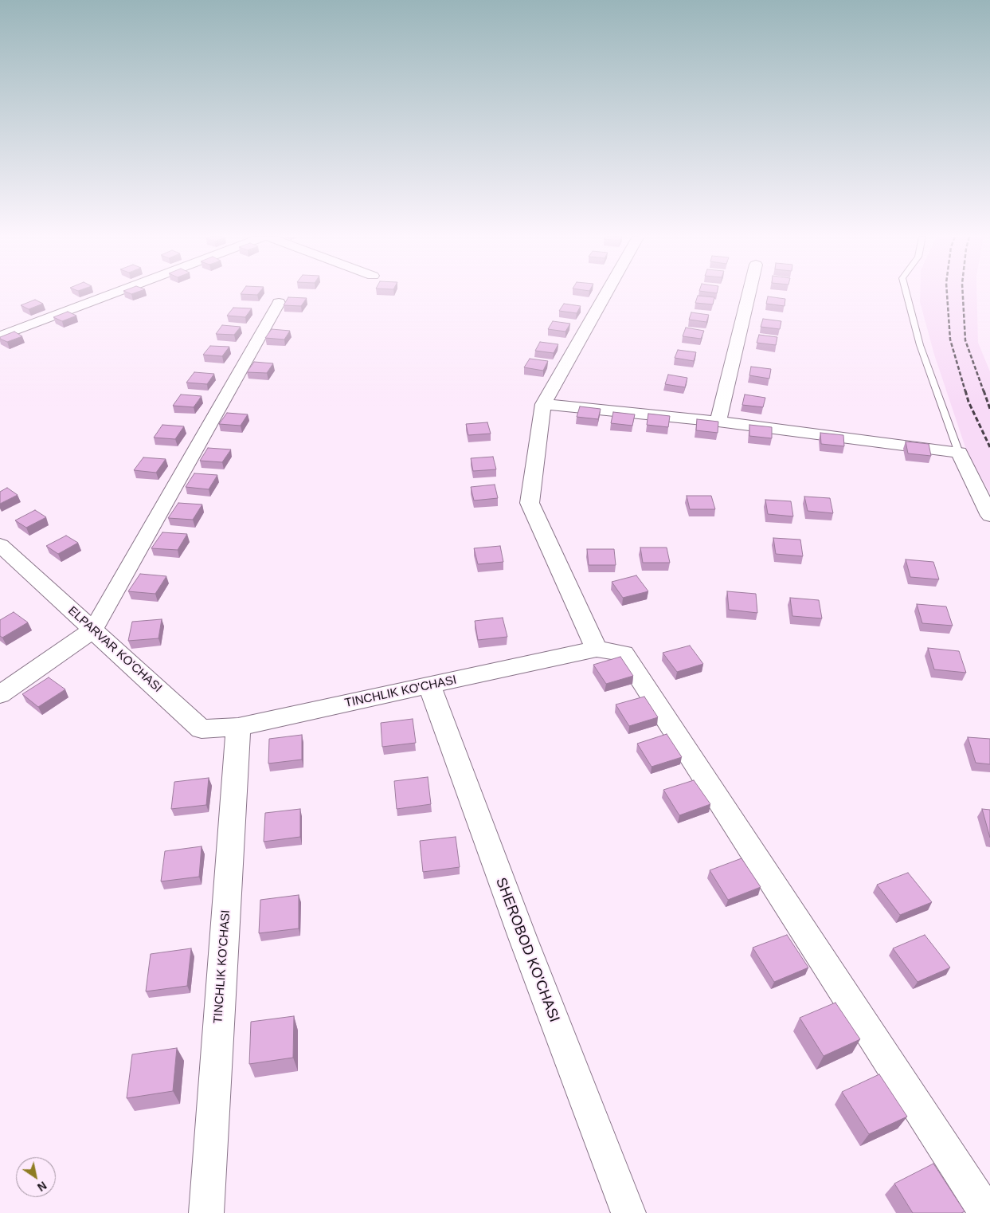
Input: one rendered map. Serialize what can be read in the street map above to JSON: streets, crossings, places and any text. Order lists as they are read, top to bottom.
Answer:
{
  "streets": {
    "street": ["ELPARVAR KO'CHASI", "TINCHLIK KO'CHASI", "SHEROBOD KO'CHASI"]
  },
  "crossings": [
    ["ELPARVAR KO'CHASI", "TINCHLIK KO'CHASI"],
    ["TINCHLIK KO'CHASI", "SHEROBOD KO'CHASI"]
  ],
  "north": "bottom right"
}
